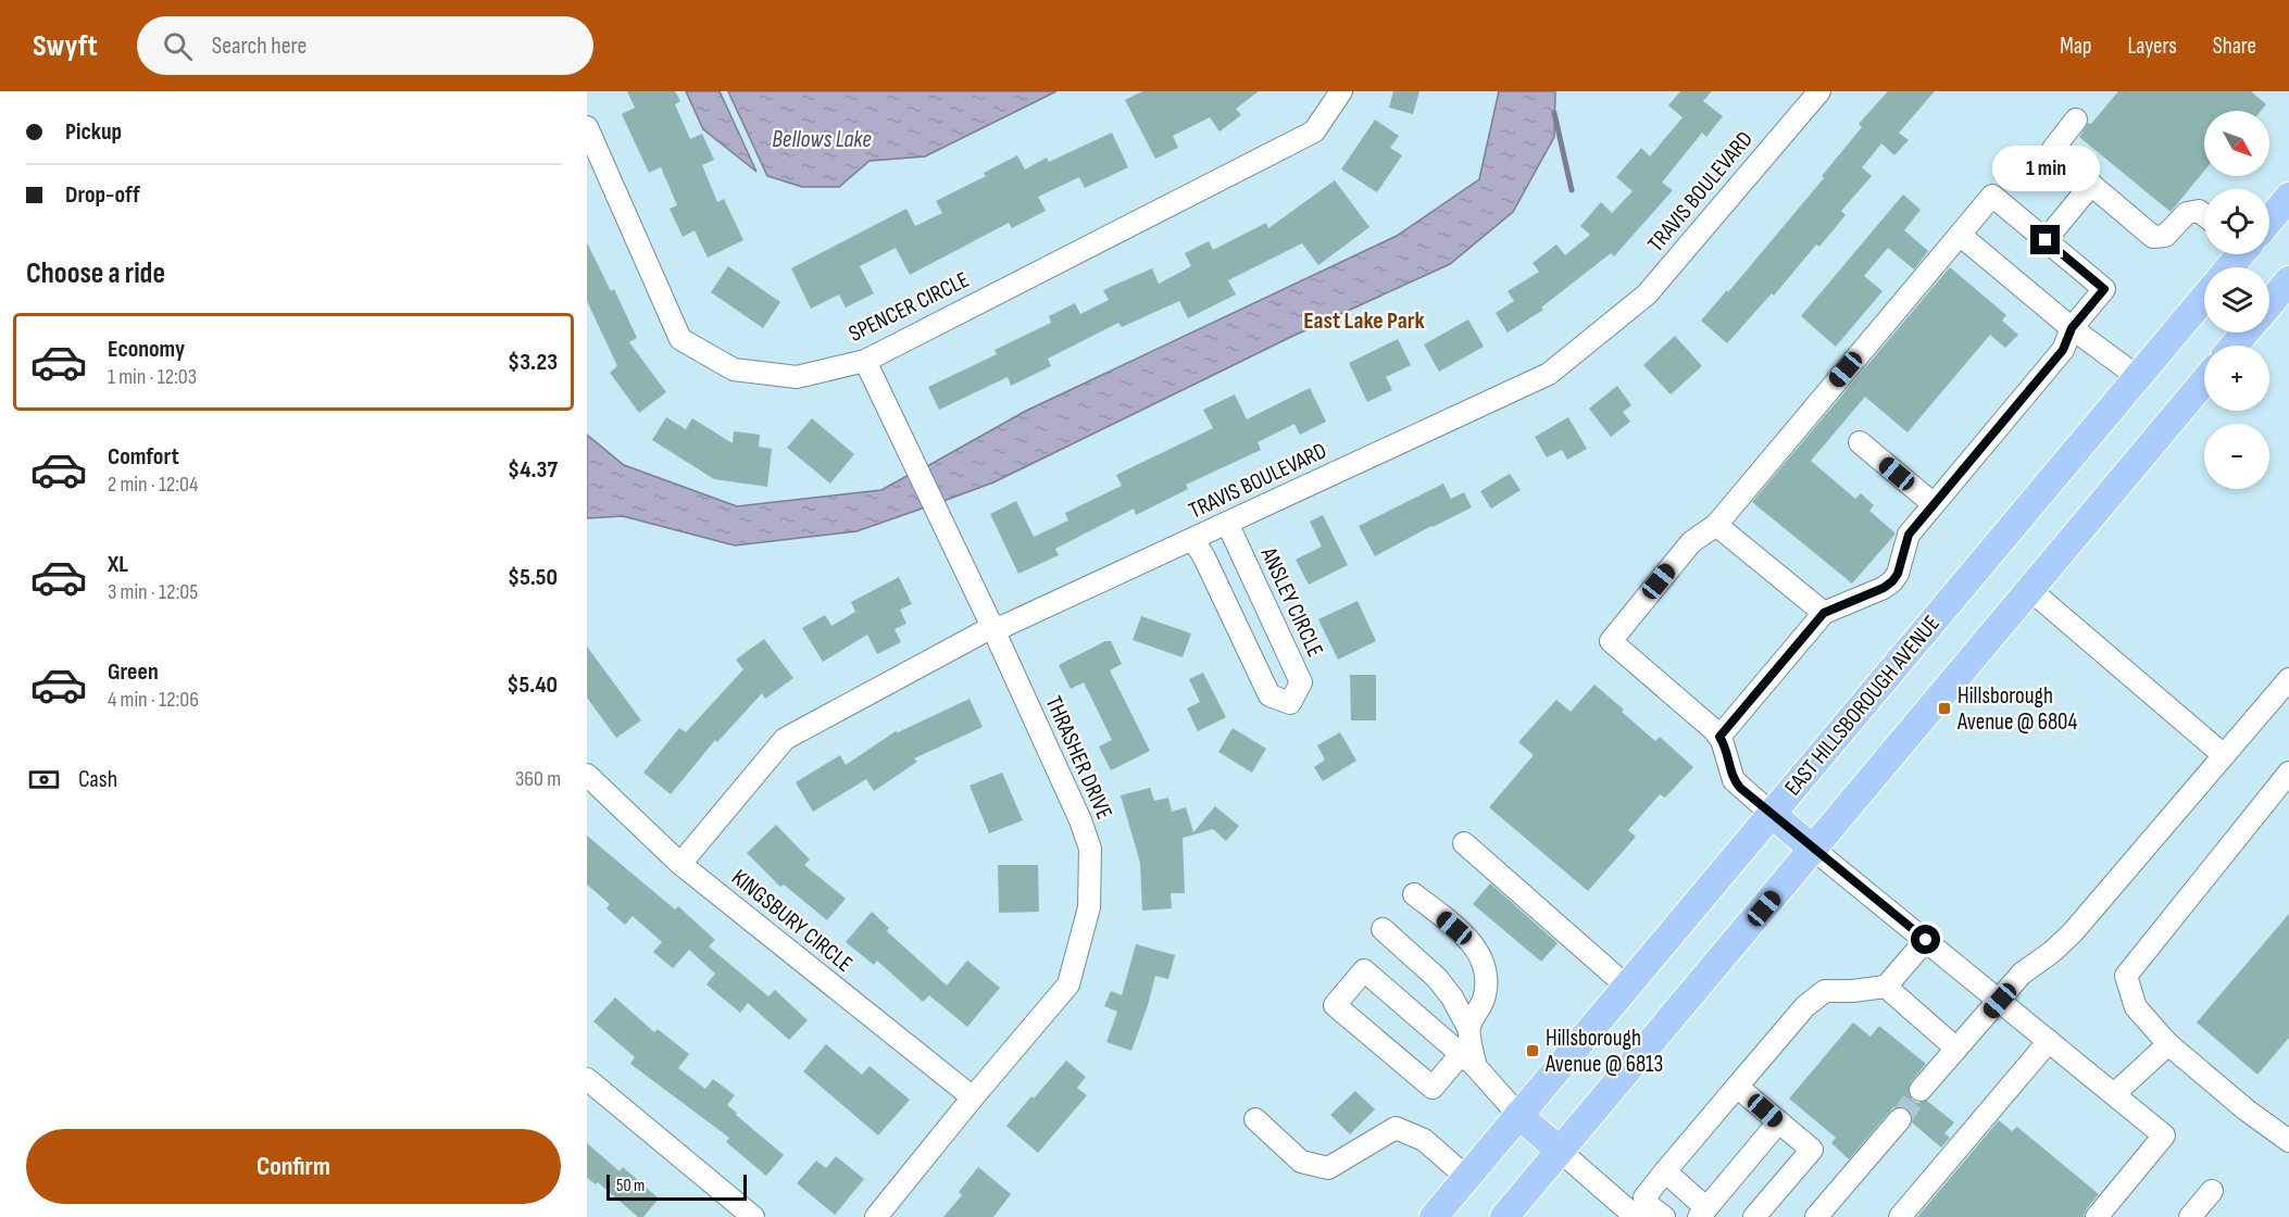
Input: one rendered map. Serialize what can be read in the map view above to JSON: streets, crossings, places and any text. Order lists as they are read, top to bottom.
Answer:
{
  "streets": {
    "main road": ["EAST HILLSBOROUGH AVENUE"],
    "street": [
      "TRAVIS BOULEVARD",
      "SPENCER CIRCLE",
      "ANSLEY CIRCLE",
      "THRASHER DRIVE",
      "KINGSBURY CIRCLE"
    ]
  },
  "crossings": [
    ["TRAVIS BOULEVARD", "ANSLEY CIRCLE"],
    ["TRAVIS BOULEVARD", "THRASHER DRIVE"],
    ["TRAVIS BOULEVARD", "KINGSBURY CIRCLE"],
    ["SPENCER CIRCLE", "THRASHER DRIVE"],
    ["THRASHER DRIVE", "KINGSBURY CIRCLE"]
  ],
  "districts": ["East Lake Park"],
  "water": ["Bellows Lake"],
  "places": {
    "transit": ["Hillsborough Avenue @ 6804", "Hillsborough Avenue @ 6813"]
  },
  "scale_bar": "50 m",
  "north": "bottom right",
  "page": {
    "header": "Swyft",
    "search": "Search here",
    "nav": ["Map", "Layers", "Share"],
    "banner": ["Pickup", "Drop-off"],
    "map_buttons": ["+", "−"],
    "bubble": "1 min",
    "heading": "Choose a ride",
    "list": [
      {
        "name": "Economy",
        "note": "1 min · 12:03",
        "value": "$3.23"
      },
      {
        "name": "Comfort",
        "note": "2 min · 12:04",
        "value": "$4.37"
      },
      {
        "name": "XL",
        "note": "3 min · 12:05",
        "value": "$5.50"
      },
      {
        "name": "Green",
        "note": "4 min · 12:06",
        "value": "$5.40"
      }
    ],
    "pay": ["Cash", "360 m"],
    "buttons": "Confirm",
    "scale": "50 m"
  }
}
